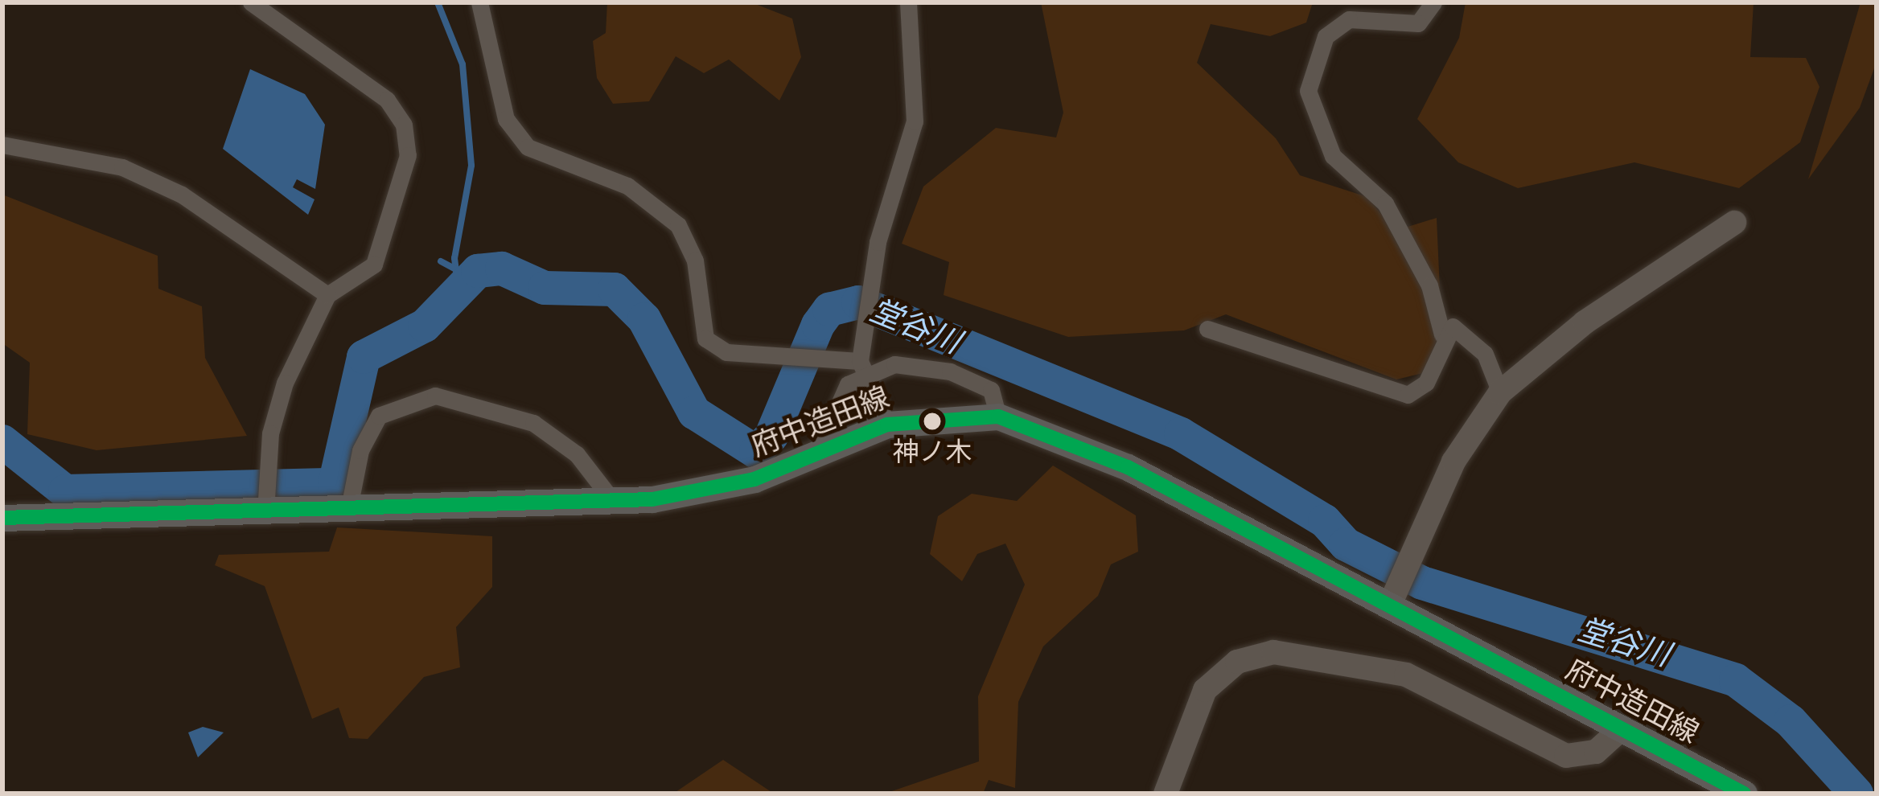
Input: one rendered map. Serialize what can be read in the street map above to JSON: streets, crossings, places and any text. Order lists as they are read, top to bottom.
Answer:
{
  "streets": {
    "main road": ["府中造田線"]
  },
  "water": ["堂谷川"],
  "places": ["神ノ木"]
}
